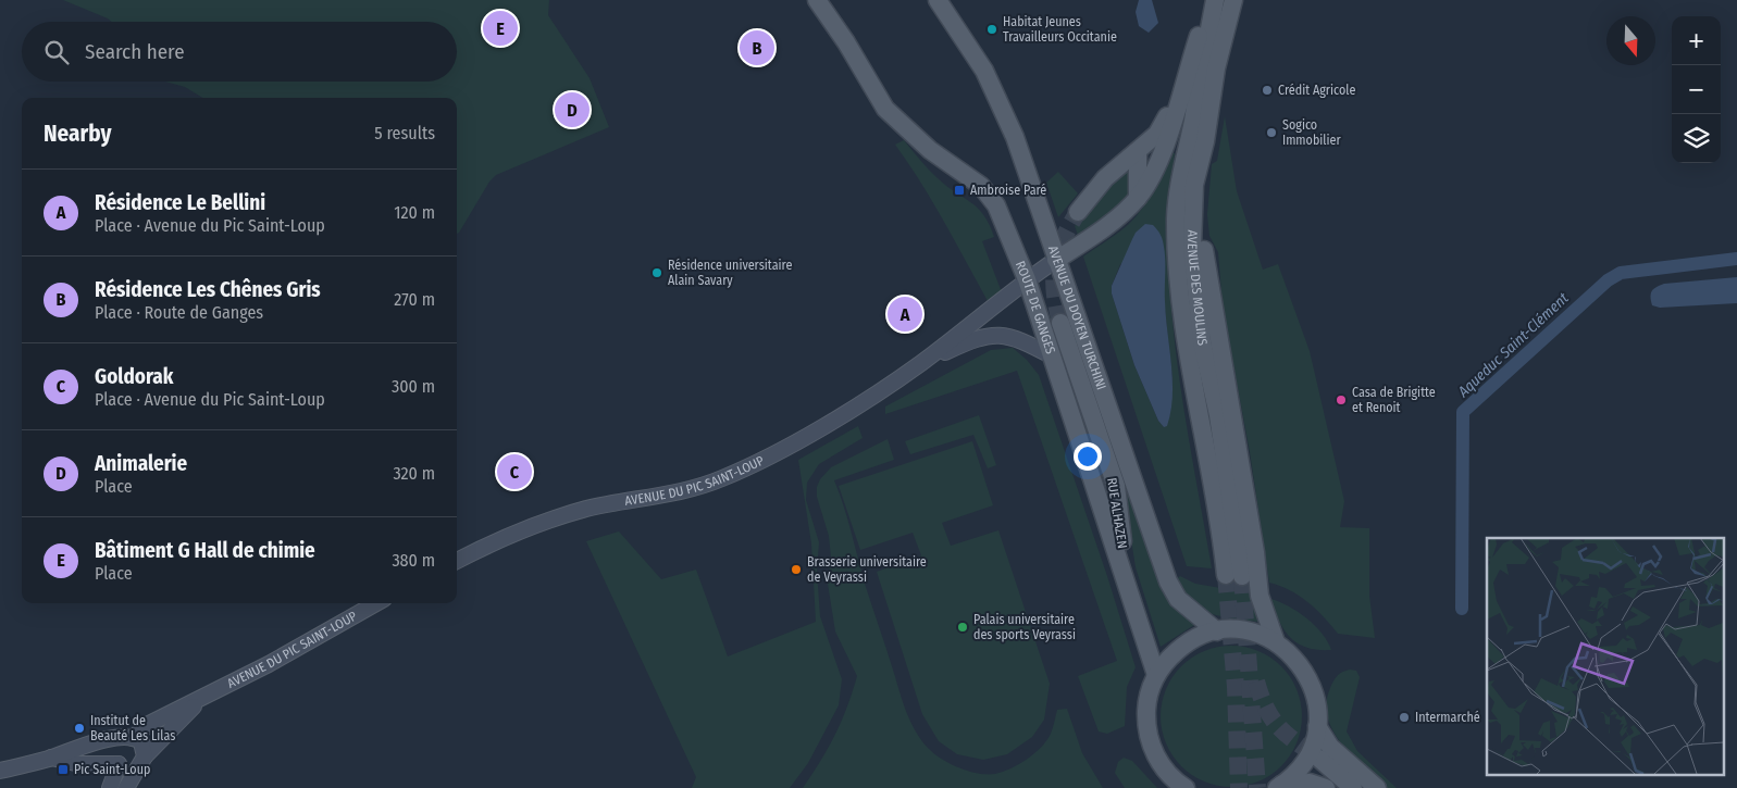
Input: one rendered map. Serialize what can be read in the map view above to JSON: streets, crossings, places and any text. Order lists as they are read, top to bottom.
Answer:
{
  "streets": {
    "main road": [
      "AVENUE DES MOULINS",
      "ROUTE DE GANGES",
      "AVENUE DU DOYEN TURCHINI",
      "AVENUE DU PIC SAINT-LOUP",
      "RUE ALHAZEN"
    ]
  },
  "crossings": [
    ["AVENUE DES MOULINS", "AVENUE DU DOYEN TURCHINI"],
    ["AVENUE DES MOULINS", "AVENUE DU PIC SAINT-LOUP"],
    ["ROUTE DE GANGES", "AVENUE DU PIC SAINT-LOUP"],
    ["ROUTE DE GANGES", "RUE ALHAZEN"],
    ["AVENUE DU DOYEN TURCHINI", "AVENUE DU PIC SAINT-LOUP"]
  ],
  "water": ["Aqueduc Saint-Clément"],
  "places": {
    "other": [
      "Habitat Jeunes Travailleurs Occitanie",
      "Crédit Agricole",
      "Sogico Immobilier",
      "Résidence universitaire Alain Savary",
      "Casa de Brigitte et Renoit",
      "Brasserie universitaire de Veyrassi",
      "Palais universitaire des sports Veyrassi",
      "Intermarché",
      "Institut de Beauté Les Lilas"
    ],
    "transit": ["Ambroise Paré", "Pic Saint-Loup"]
  },
  "north": "bottom",
  "page": {
    "pins": [
      "E",
      "B",
      "D",
      "A",
      "C"
    ],
    "map_buttons": ["+", "−"],
    "search": "Search here",
    "heading": ["Nearby", "5 results"],
    "list": [
      {
        "mark": "A",
        "name": "Résidence Le Bellini",
        "note": "Place · Avenue du Pic Saint-Loup",
        "value": "120 m"
      },
      {
        "mark": "B",
        "name": "Résidence Les Chênes Gris",
        "note": "Place · Route de Ganges",
        "value": "270 m"
      },
      {
        "mark": "C",
        "name": "Goldorak",
        "note": "Place · Avenue du Pic Saint-Loup",
        "value": "300 m"
      },
      {
        "mark": "D",
        "name": "Animalerie",
        "note": "Place",
        "value": "320 m"
      },
      {
        "mark": "E",
        "name": "Bâtiment G Hall de chimie",
        "note": "Place",
        "value": "380 m"
      }
    ]
  }
}
